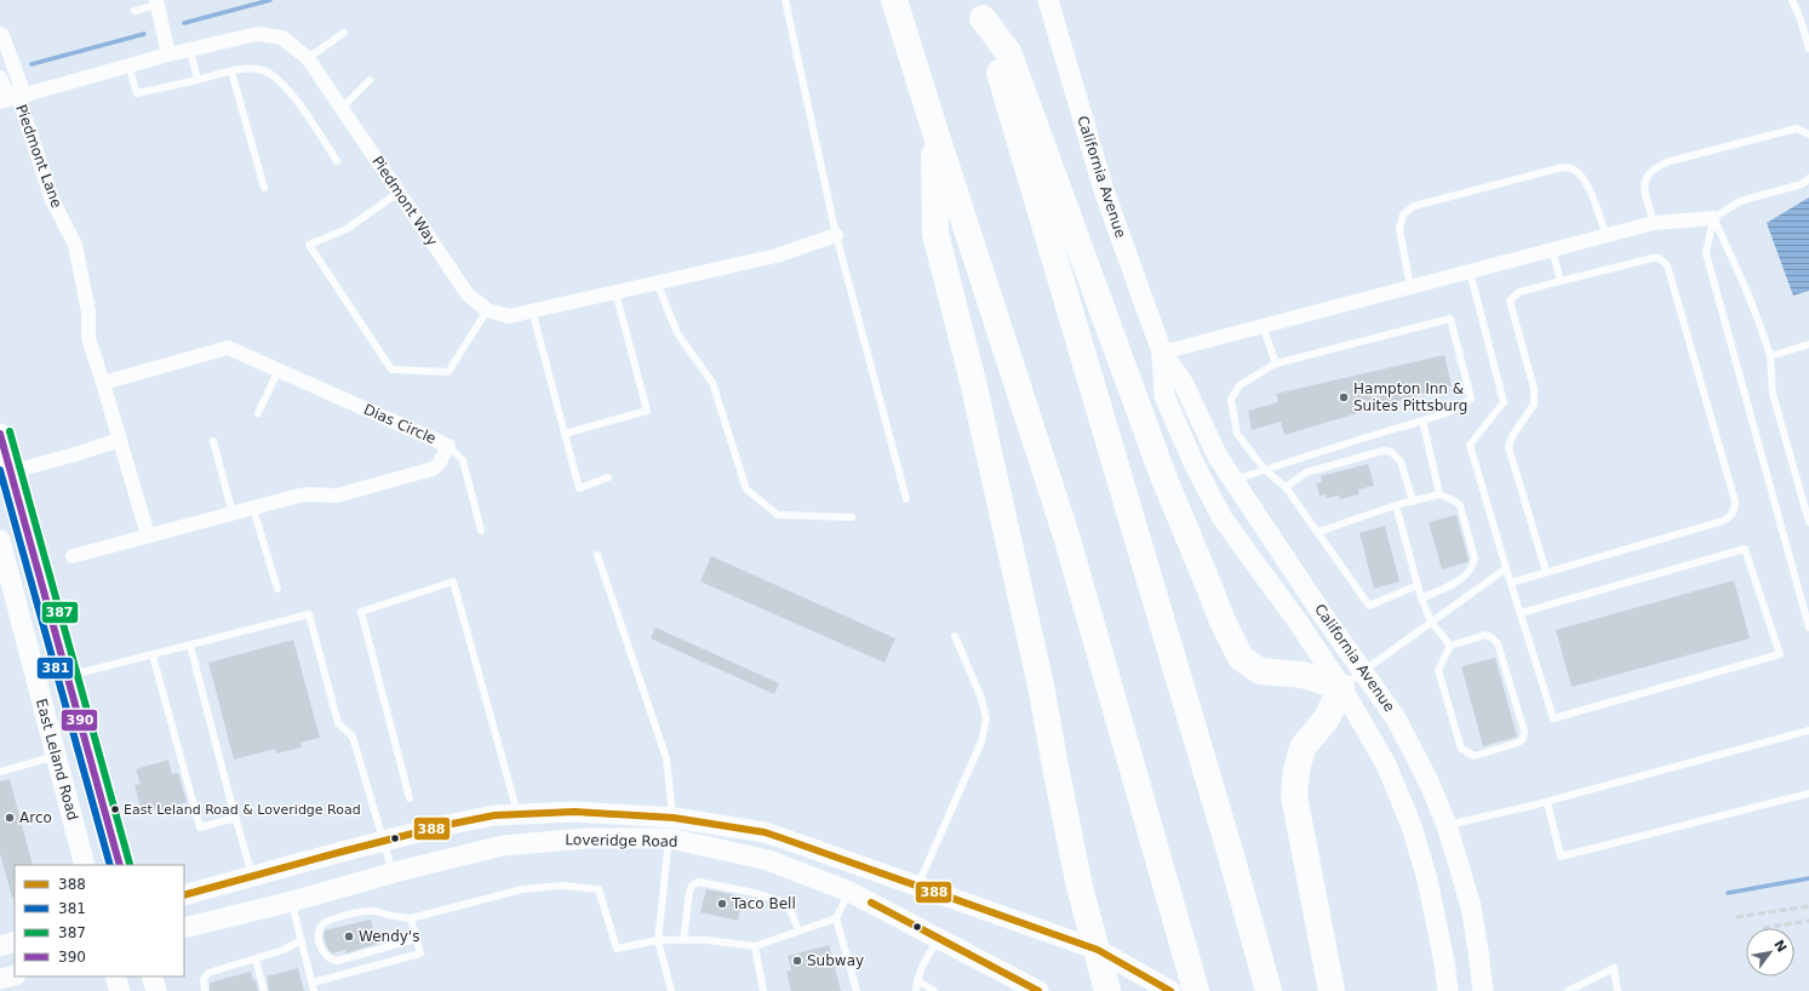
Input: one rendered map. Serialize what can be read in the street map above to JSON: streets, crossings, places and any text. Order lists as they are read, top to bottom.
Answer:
{
  "streets": {
    "main road": ["California Avenue", "East Leland Road", "Loveridge Road"],
    "street": ["Piedmont Lane", "Piedmont Way", "Dias Circle"]
  },
  "crossings": [
    ["Piedmont Lane", "Piedmont Way"],
    ["Piedmont Lane", "Dias Circle"]
  ],
  "places": [
    "Hampton Inn & Suites Pittsburg",
    "East Leland Road & Loveridge Road",
    "Arco",
    "Taco Bell",
    "Wendy's",
    "Subway"
  ],
  "lines": [
    "transit line 387",
    "transit line 390",
    "transit line 381",
    "transit line 388"
  ],
  "legend": [
    "388",
    "381",
    "387",
    "390"
  ],
  "north": "top right"
}
